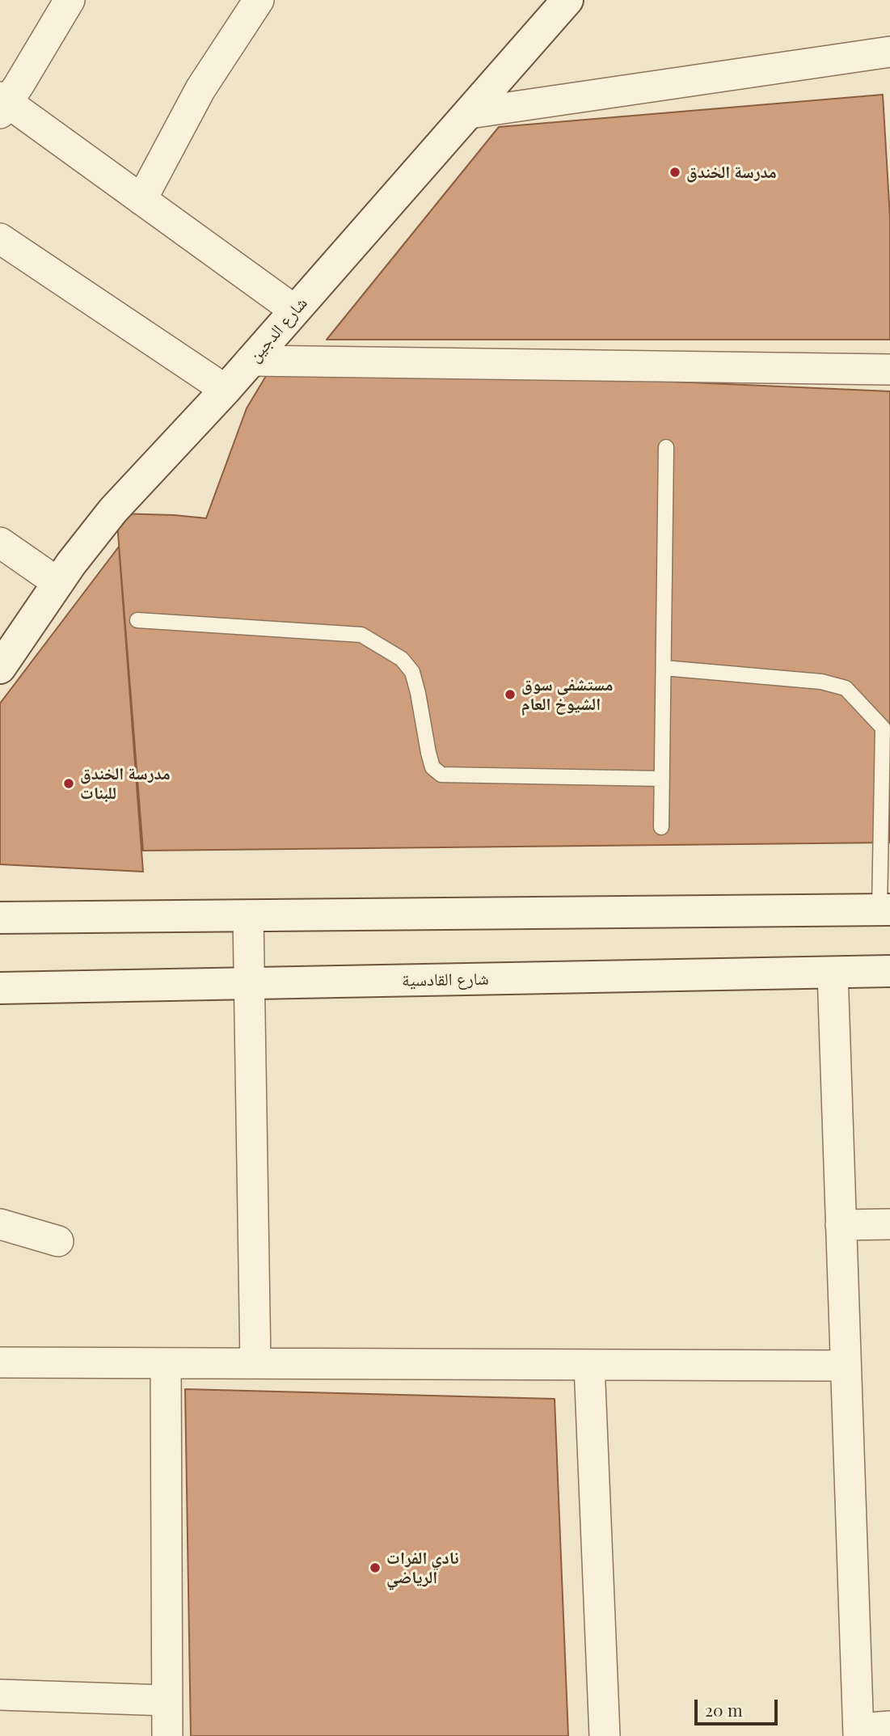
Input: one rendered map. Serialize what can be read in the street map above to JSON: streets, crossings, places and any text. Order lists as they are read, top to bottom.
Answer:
{
  "streets": {
    "main road": ["شارع الدجين", "شارع القادسية"]
  },
  "places": [
    "مدرسة الخندق",
    "مستشفى سوق الشيوخ العام",
    "مدرسة الخندق للبنات",
    "نادي الفرات الرياضي"
  ],
  "scale_bar": "20 m"
}
